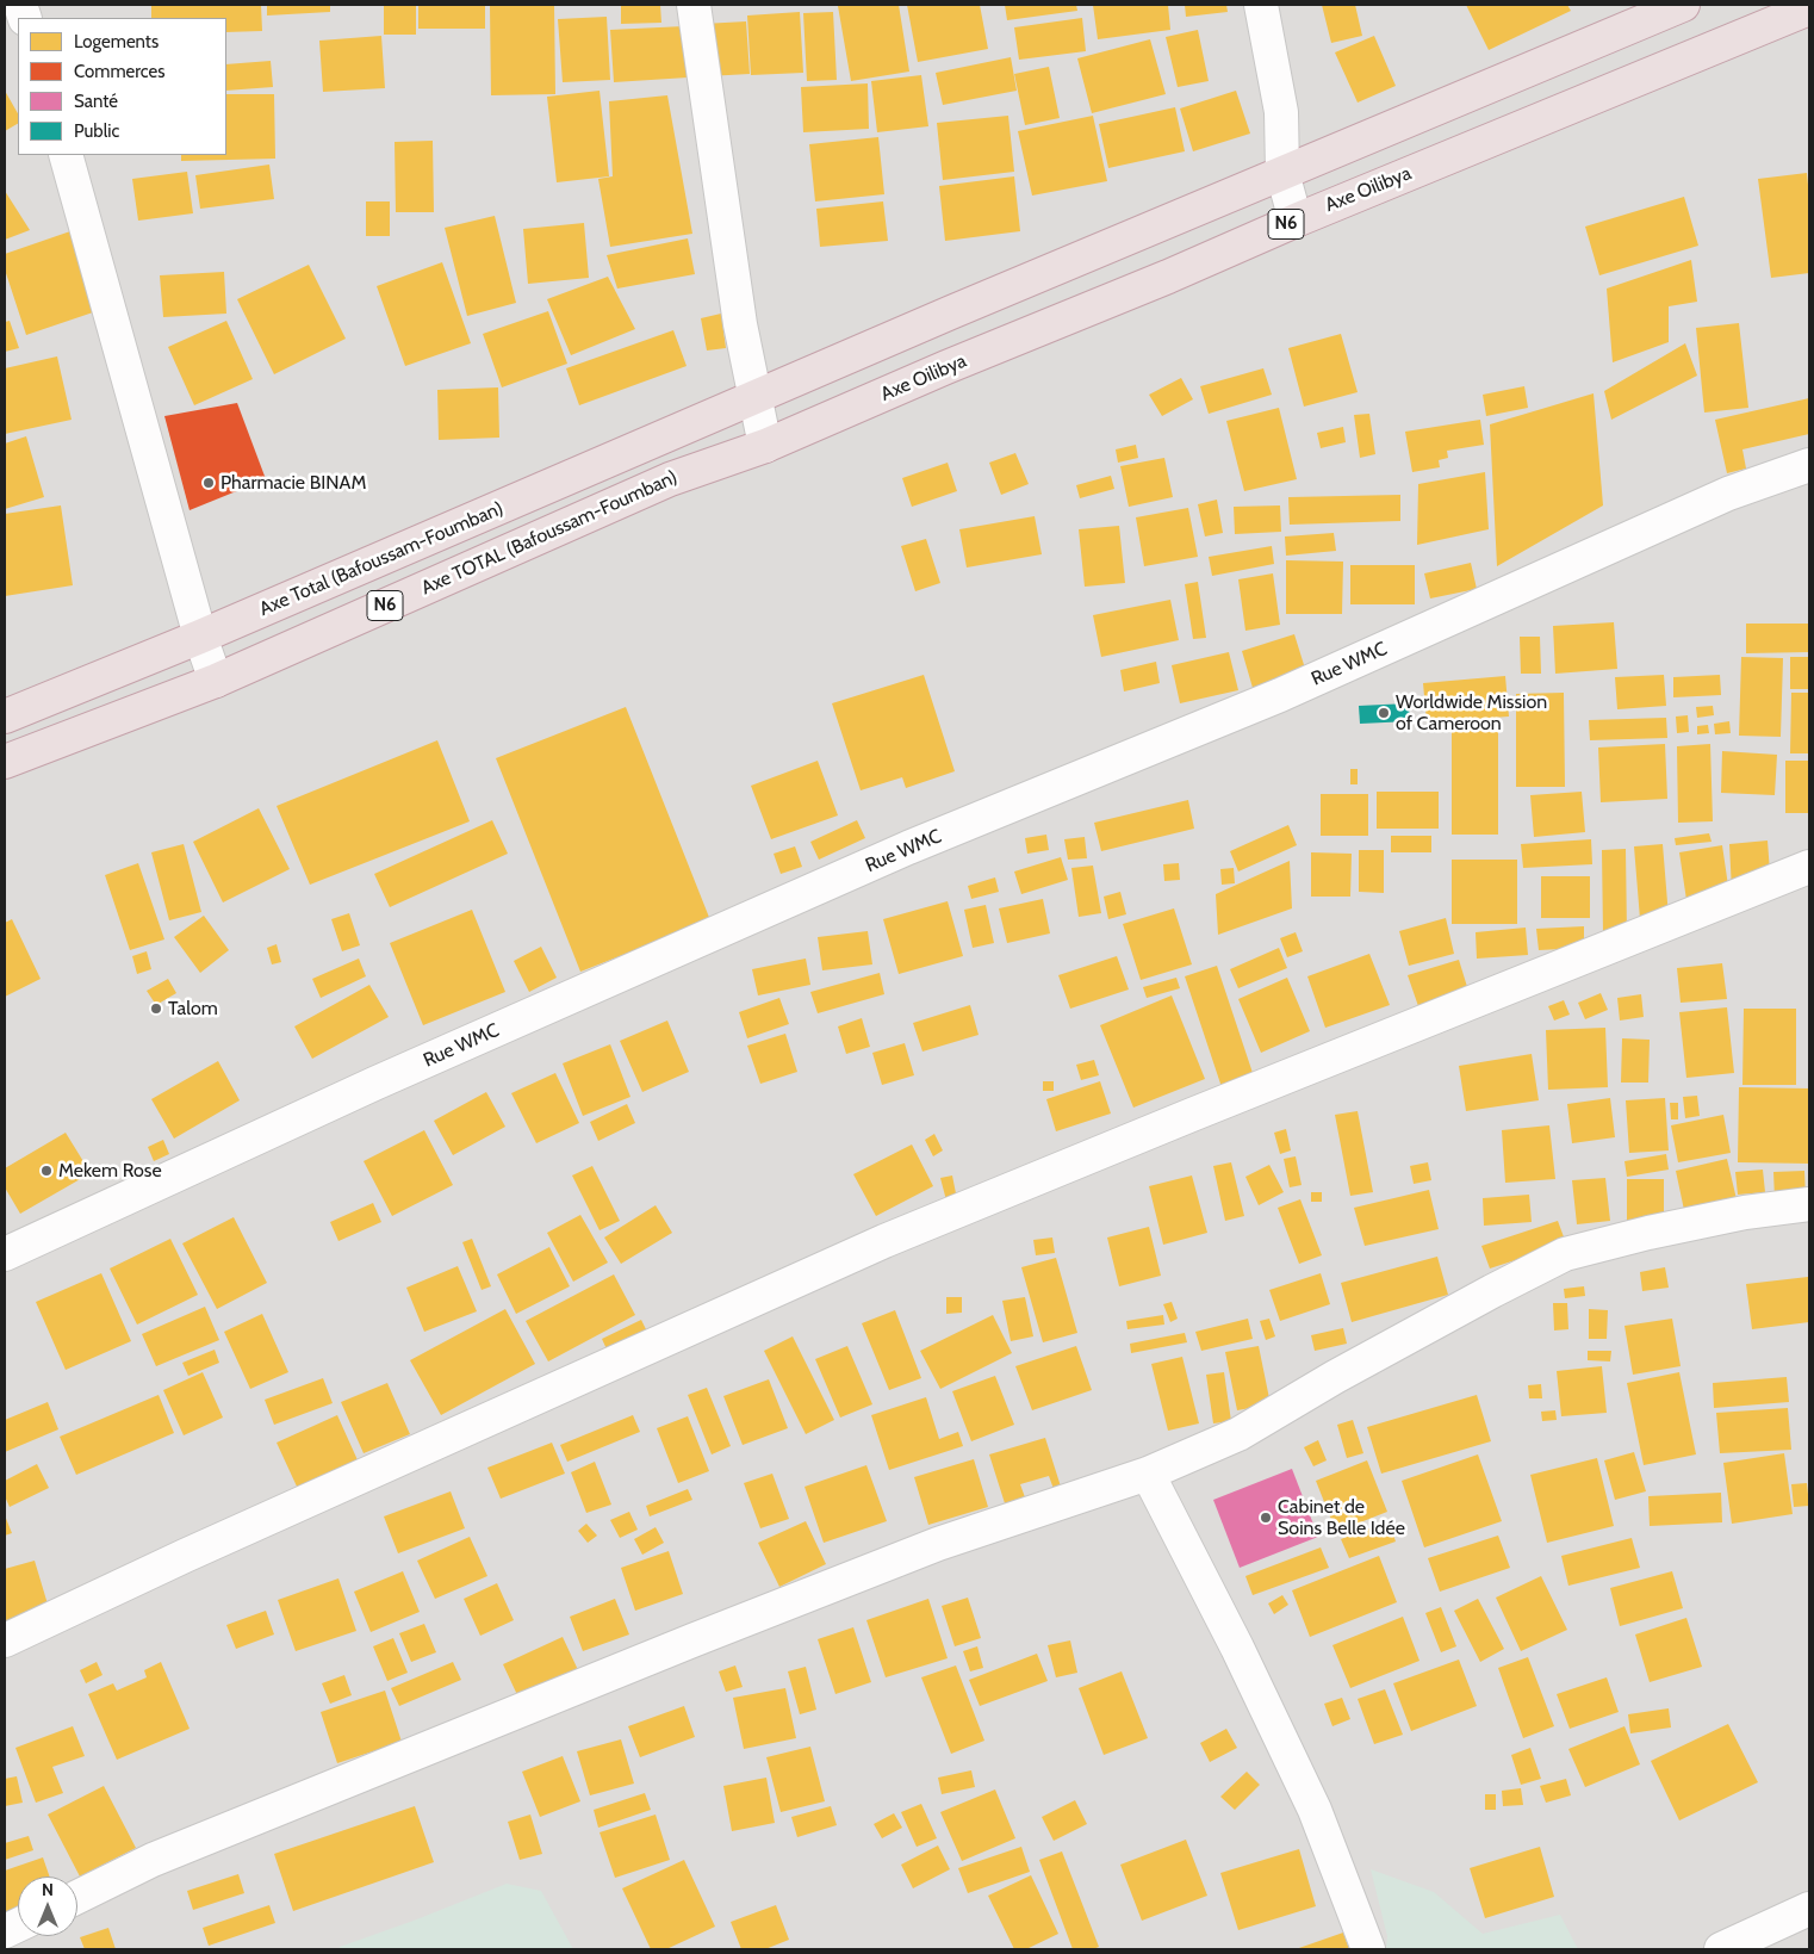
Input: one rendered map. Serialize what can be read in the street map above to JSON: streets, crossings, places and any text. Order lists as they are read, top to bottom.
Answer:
{
  "streets": {
    "highway": [
      "Axe Oilibya",
      "N6",
      "Axe TOTAL (Bafoussam-Foumban)",
      "Axe Total (Bafoussam-Foumban)"
    ],
    "street": ["Rue WMC"]
  },
  "crossings": [
    ["Axe Oilibya", "Axe TOTAL (Bafoussam-Foumban)"],
    ["N6", "Axe Total (Bafoussam-Foumban)"]
  ],
  "places": [
    "Pharmacie BINAM",
    "Worldwide Mission of Cameroon",
    "Talom",
    "Mekem Rose",
    "Cabinet de Soins Belle Idée"
  ],
  "legend": [
    "Logements",
    "Commerces",
    "Santé",
    "Public"
  ],
  "north": "top"
}
